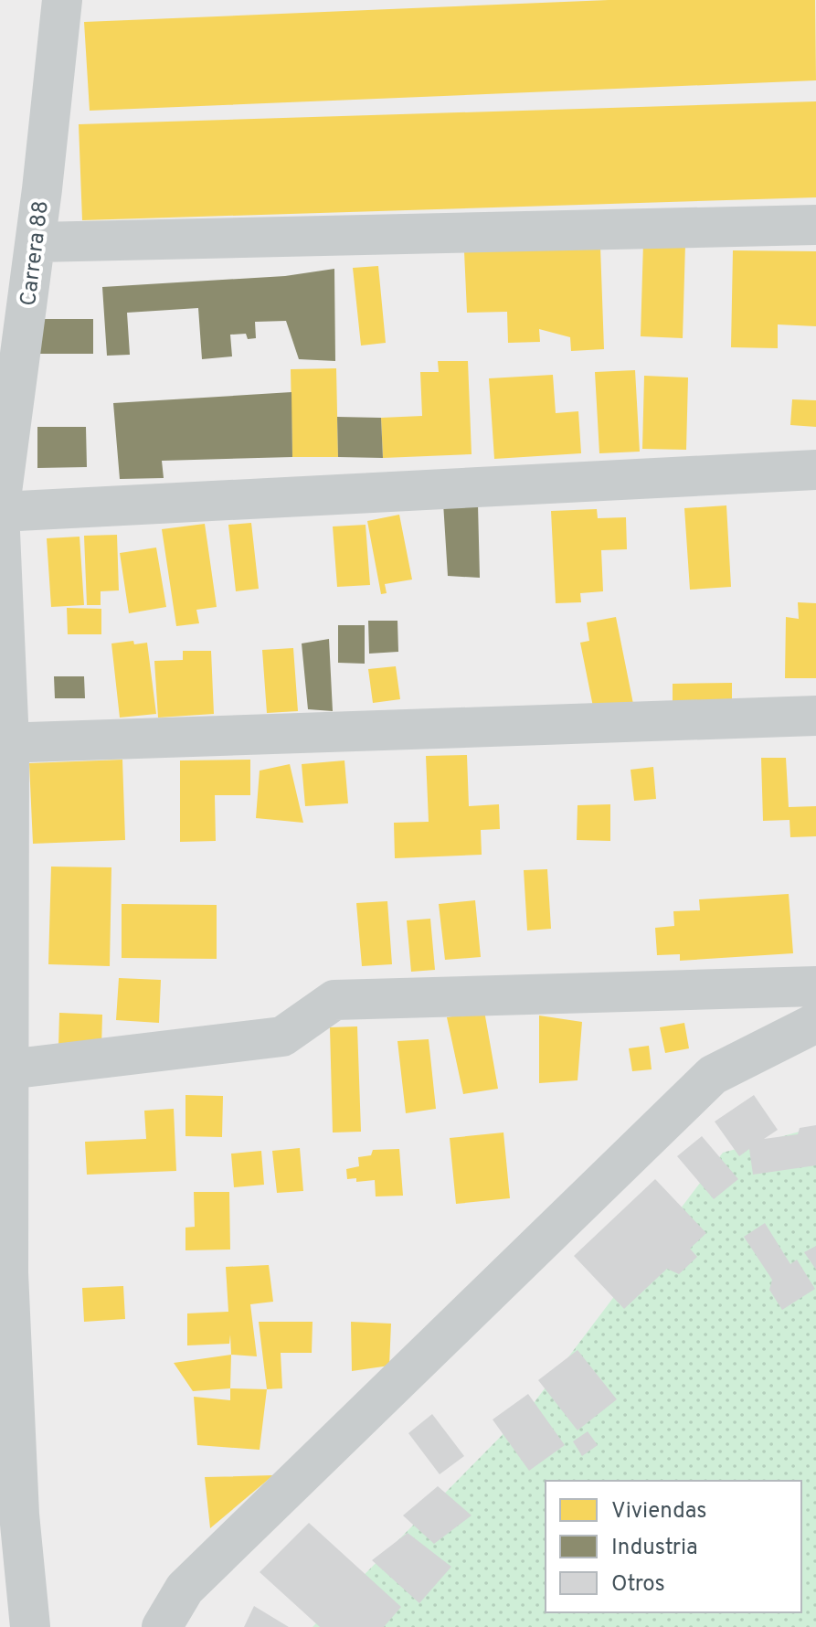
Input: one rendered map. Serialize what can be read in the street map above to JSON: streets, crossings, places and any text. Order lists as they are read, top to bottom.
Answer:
{
  "streets": {
    "street": ["Carrera 88"]
  },
  "legend": ["Viviendas", "Industria", "Otros"]
}
